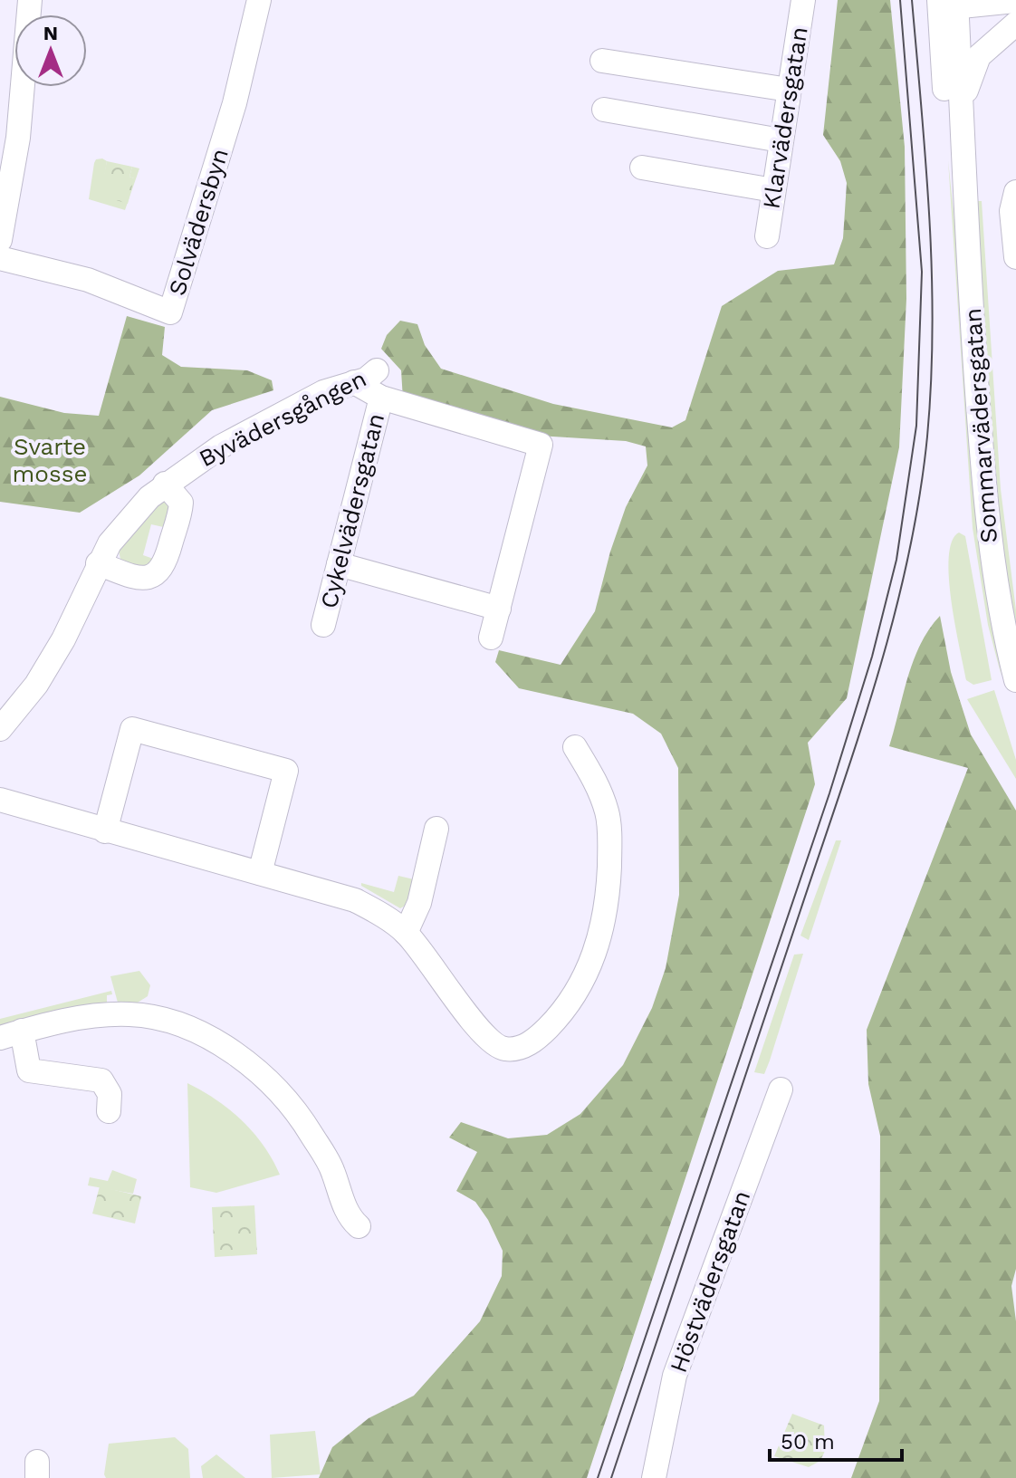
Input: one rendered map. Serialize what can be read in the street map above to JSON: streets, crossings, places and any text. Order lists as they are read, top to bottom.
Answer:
{
  "streets": {
    "street": [
      "Klarvädersgatan",
      "Solvädersbyn",
      "Byvädersgången",
      "Sommarvädersgatan",
      "Cykelvädersgatan",
      "Höstvädersgatan"
    ]
  },
  "crossings": [
    ["Byvädersgången", "Cykelvädersgatan"]
  ],
  "parks": ["Svarte mosse"],
  "scale_bar": "50 m",
  "north": "top"
}
